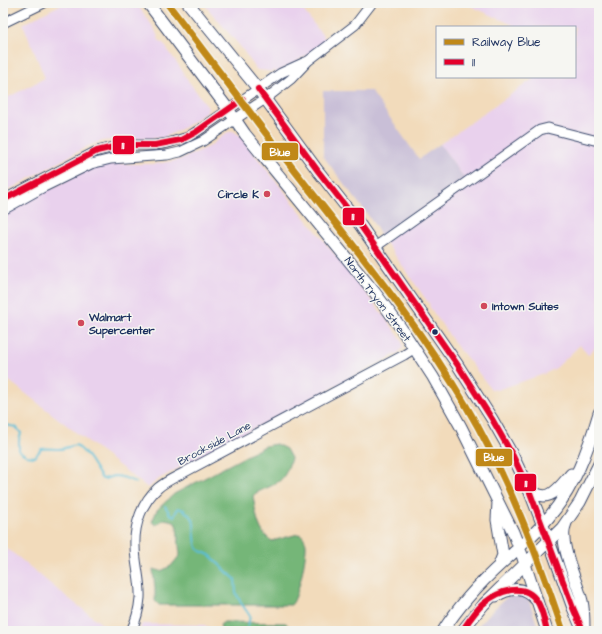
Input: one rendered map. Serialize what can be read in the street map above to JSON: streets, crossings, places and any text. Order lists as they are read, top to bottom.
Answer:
{
  "streets": {
    "main road": ["North Tryon Street"],
    "street": ["Brookside Lane"]
  },
  "crossings": [
    ["North Tryon Street", "Brookside Lane"]
  ],
  "places": ["Circle K", "Intown Suites", "Walmart Supercenter"],
  "lines": ["rail line Blue", "transit line 11"],
  "legend": ["Railway Blue", "11"]
}
